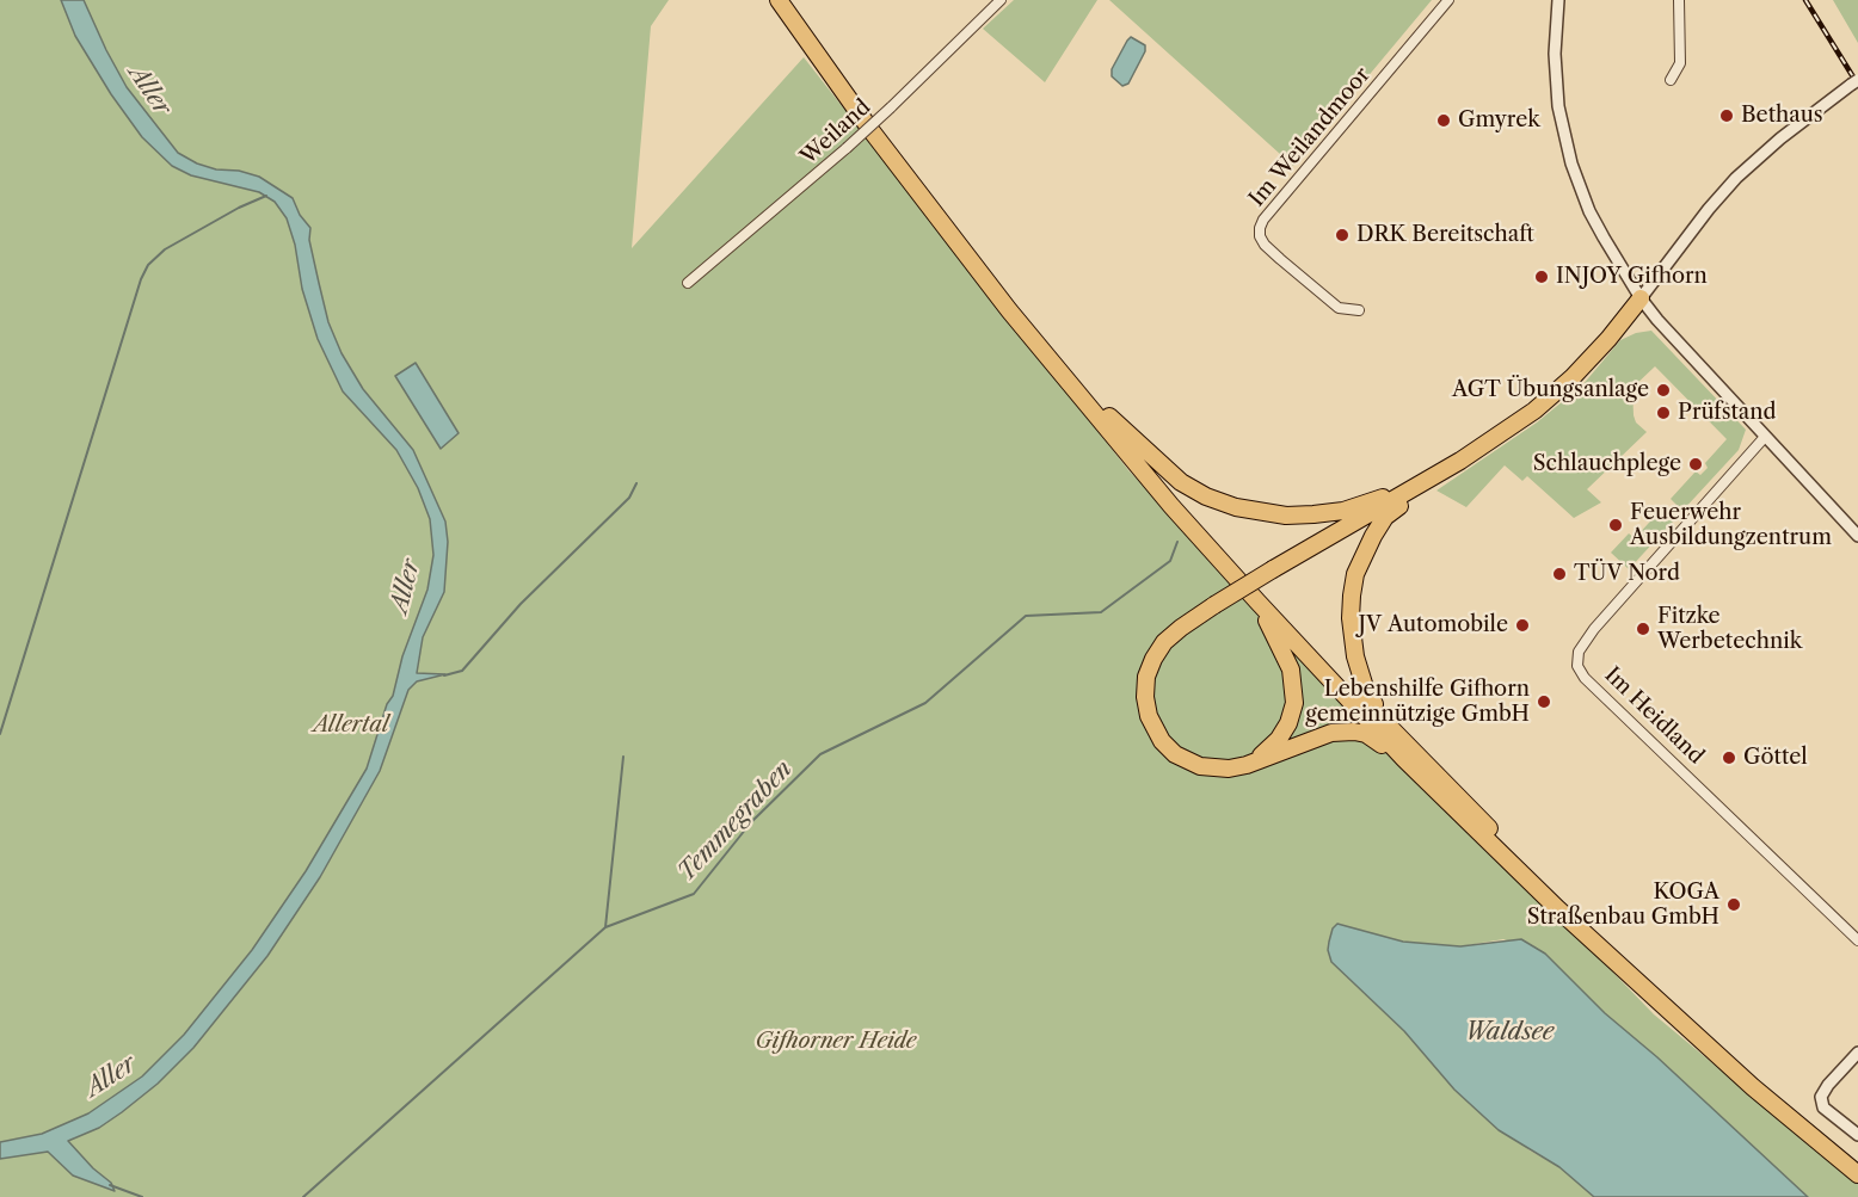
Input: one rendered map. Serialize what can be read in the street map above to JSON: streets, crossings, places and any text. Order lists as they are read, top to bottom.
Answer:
{
  "streets": {
    "street": ["Weiland", "Im Weilandmoor", "Im Heidland"]
  },
  "water": ["Aller", "Temmegraben", "Waldsee"],
  "parks": ["Allertal", "Gifhorner Heide"],
  "places": [
    "Bethaus",
    "Gmyrek",
    "DRK Bereitschaft",
    "INJOY Gifhorn",
    "AGT Übungsanlage",
    "Prüfstand",
    "Schlauchplege",
    "Feuerwehr Ausbildungzentrum",
    "TÜV Nord",
    "JV Automobile",
    "Fitzke Werbetechnik",
    "Lebenshilfe Gifhorn gemeinnützige GmbH",
    "Göttel",
    "KOGA Straßenbau GmbH"
  ]
}
